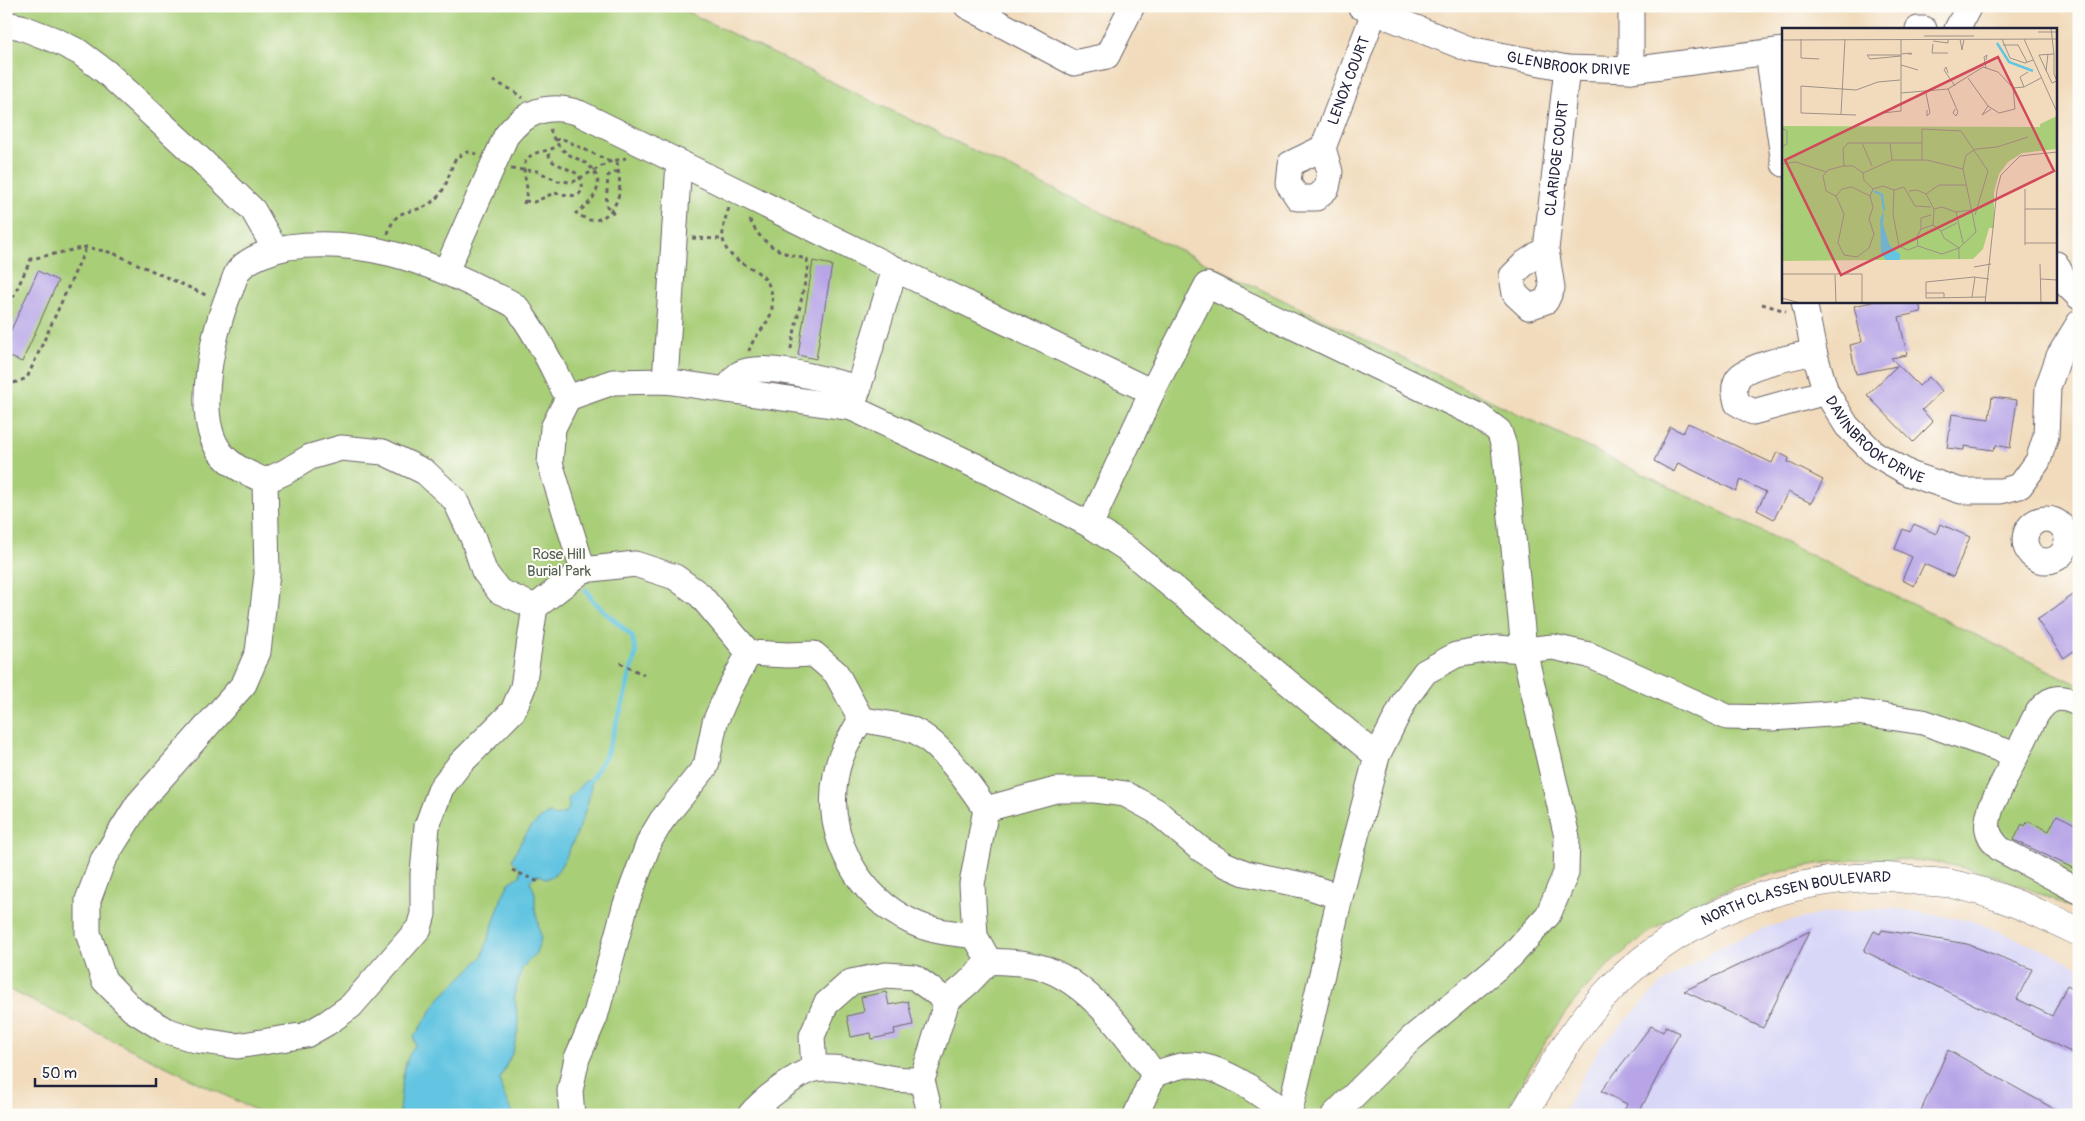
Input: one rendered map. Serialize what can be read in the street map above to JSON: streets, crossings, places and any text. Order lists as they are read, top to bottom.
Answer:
{
  "streets": {
    "main road": ["NORTH CLASSEN BOULEVARD"],
    "street": [
      "GLENBROOK DRIVE",
      "LENOX COURT",
      "CLARIDGE COURT",
      "DAVINBROOK DRIVE"
    ]
  },
  "crossings": [
    ["GLENBROOK DRIVE", "LENOX COURT"],
    ["GLENBROOK DRIVE", "CLARIDGE COURT"]
  ],
  "parks": ["Rose Hill Burial Park"],
  "scale_bar": "50 m"
}
